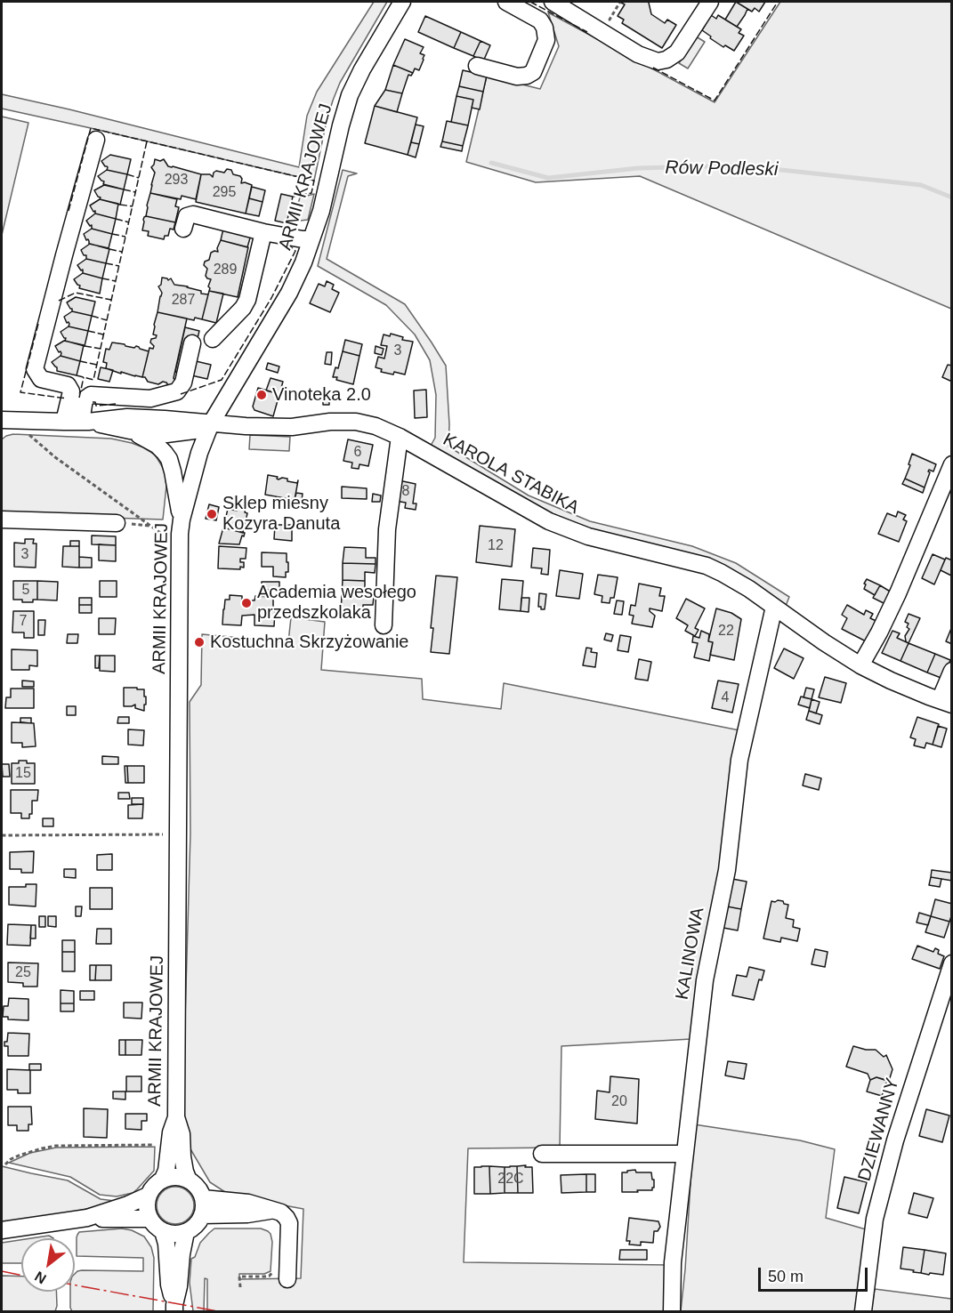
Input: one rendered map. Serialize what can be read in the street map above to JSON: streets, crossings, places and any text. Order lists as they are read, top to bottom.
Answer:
{
  "streets": {
    "street": [
      "ARMII KRAJOWEJ",
      "KAROLA STABIKA",
      "KALINOWA",
      "DZIEWANNY"
    ]
  },
  "crossings": [
    ["ARMII KRAJOWEJ", "KAROLA STABIKA"],
    ["KAROLA STABIKA", "KALINOWA"]
  ],
  "water": ["Rów Podleski"],
  "places": [
    "Vinoteka 2.0",
    "Sklep miesny Kozyra Danuta",
    "Academia wesołego przedszkolaka",
    "Kostuchna Skrzyżowanie"
  ],
  "house_numbers": [
    "293",
    "295",
    "289",
    "287",
    "3",
    "6",
    "8",
    "12",
    "3",
    "5",
    "7",
    "22",
    "4",
    "15",
    "25",
    "20",
    "22C"
  ],
  "scale_bar": "50 m",
  "north": "bottom left"
}
